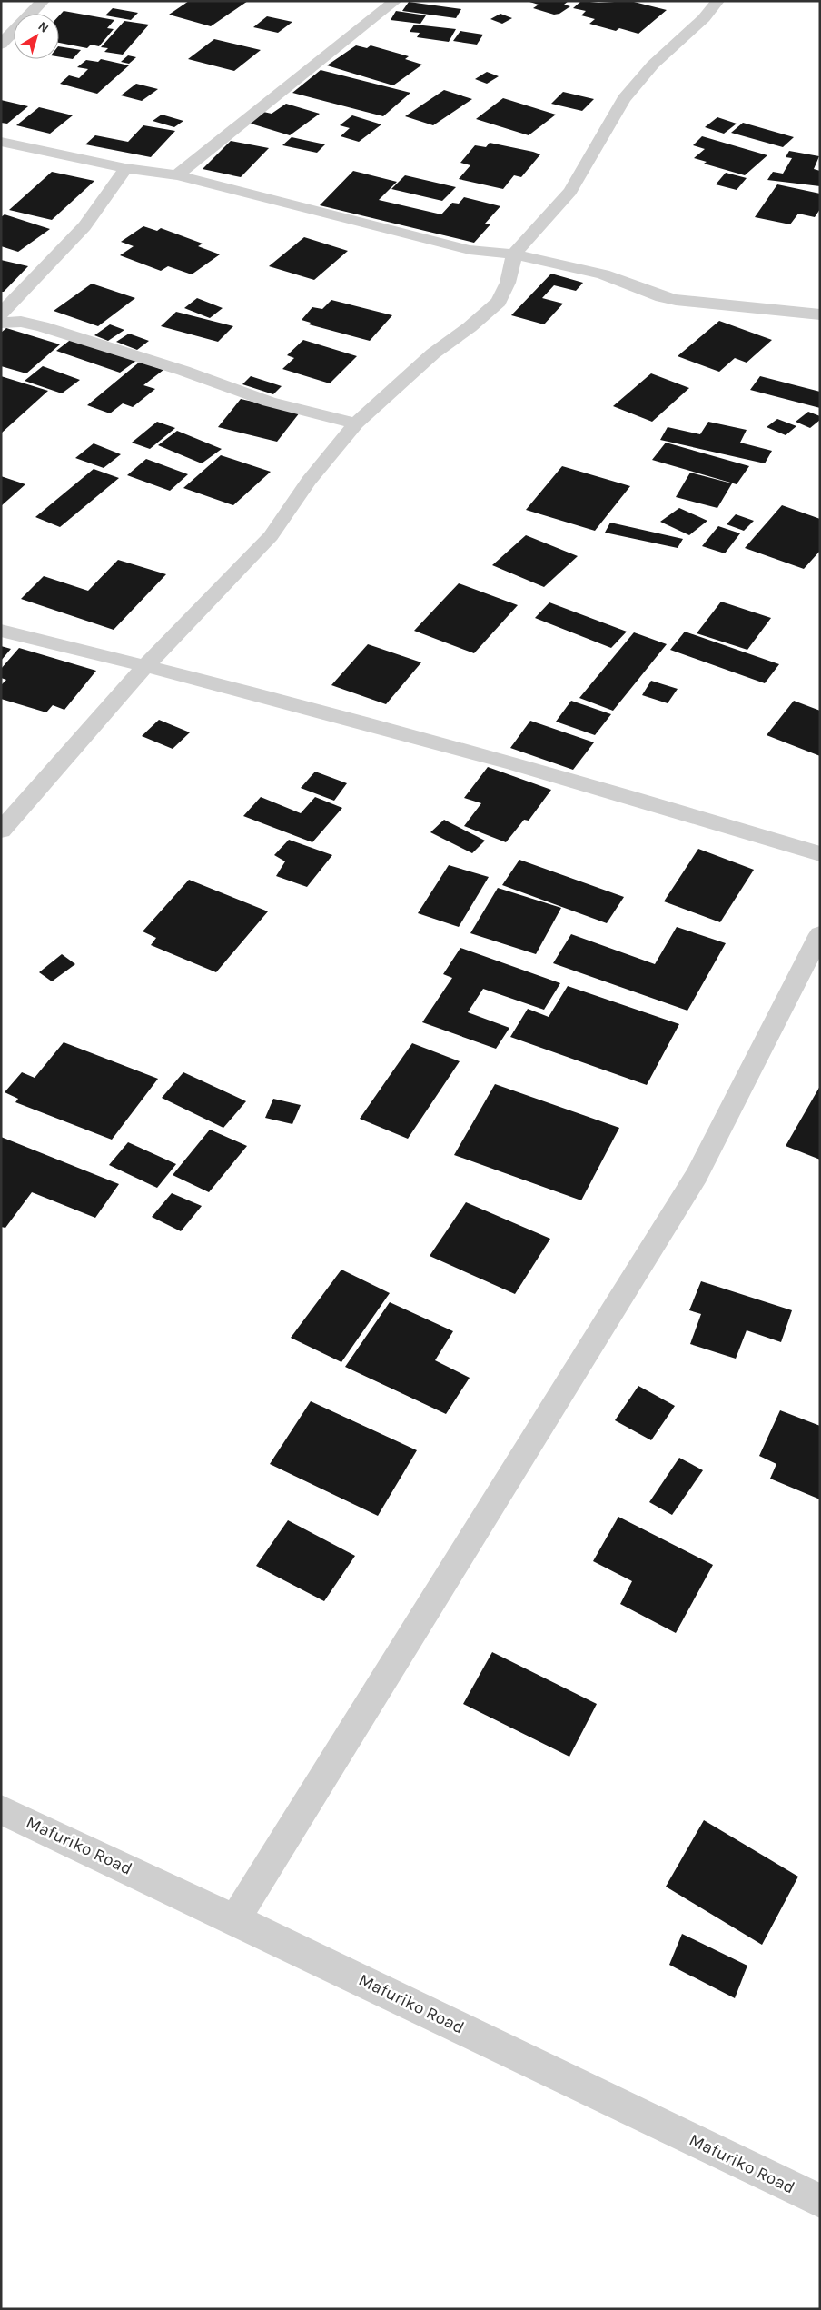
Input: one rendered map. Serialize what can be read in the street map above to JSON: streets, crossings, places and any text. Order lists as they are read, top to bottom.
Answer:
{
  "streets": {
    "street": ["Mafuriko Road"]
  },
  "north": "top right"
}
